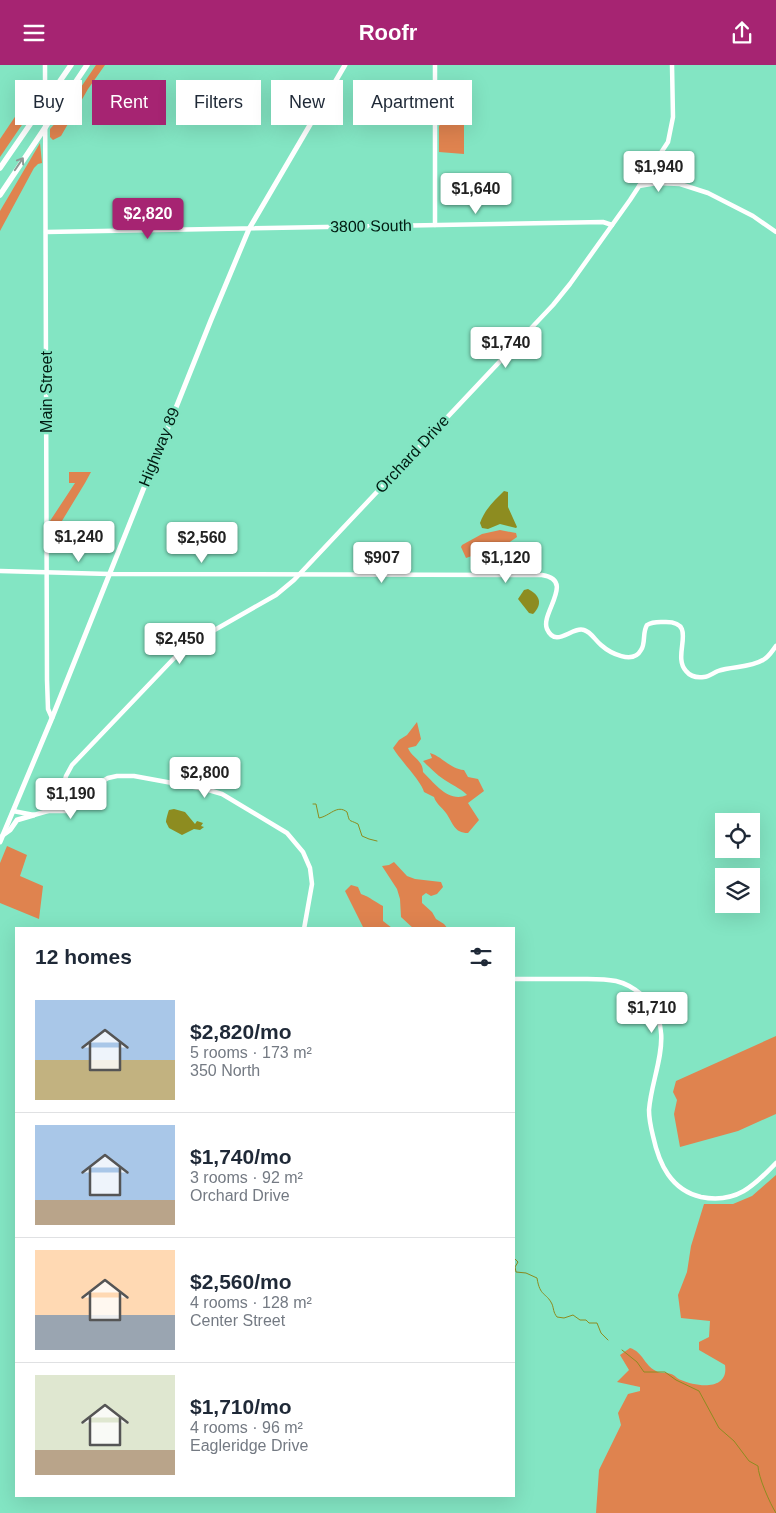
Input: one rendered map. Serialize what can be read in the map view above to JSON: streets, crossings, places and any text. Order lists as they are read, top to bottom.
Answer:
{
  "streets": {
    "main road": [
      "3800 South",
      "Main Street",
      "Highway 89",
      "Orchard Drive"
    ]
  },
  "crossings": [
    ["3800 South", "Main Street"],
    ["3800 South", "Highway 89"],
    ["3800 South", "Orchard Drive"],
    ["Main Street", "Highway 89"]
  ],
  "page": {
    "header": "Roofr",
    "chip": [
      "Buy",
      "Rent",
      "Filters",
      "New",
      "Apartment"
    ],
    "price": [
      "$1,940",
      "$1,640",
      "$2,820",
      "$1,740",
      "$1,240",
      "$2,560",
      "$907",
      "$1,120",
      "$2,450",
      "$2,800",
      "$1,190",
      "$1,710"
    ],
    "heading": "12 homes",
    "list": [
      {
        "name": "$2,820/mo",
        "note": "5 rooms · 173 m² · 350 North"
      },
      {
        "name": "$1,740/mo",
        "note": "3 rooms · 92 m² · Orchard Drive"
      },
      {
        "name": "$2,560/mo",
        "note": "4 rooms · 128 m² · Center Street"
      },
      {
        "name": "$1,710/mo",
        "note": "4 rooms · 96 m² · Eagleridge Drive"
      }
    ]
  }
}
